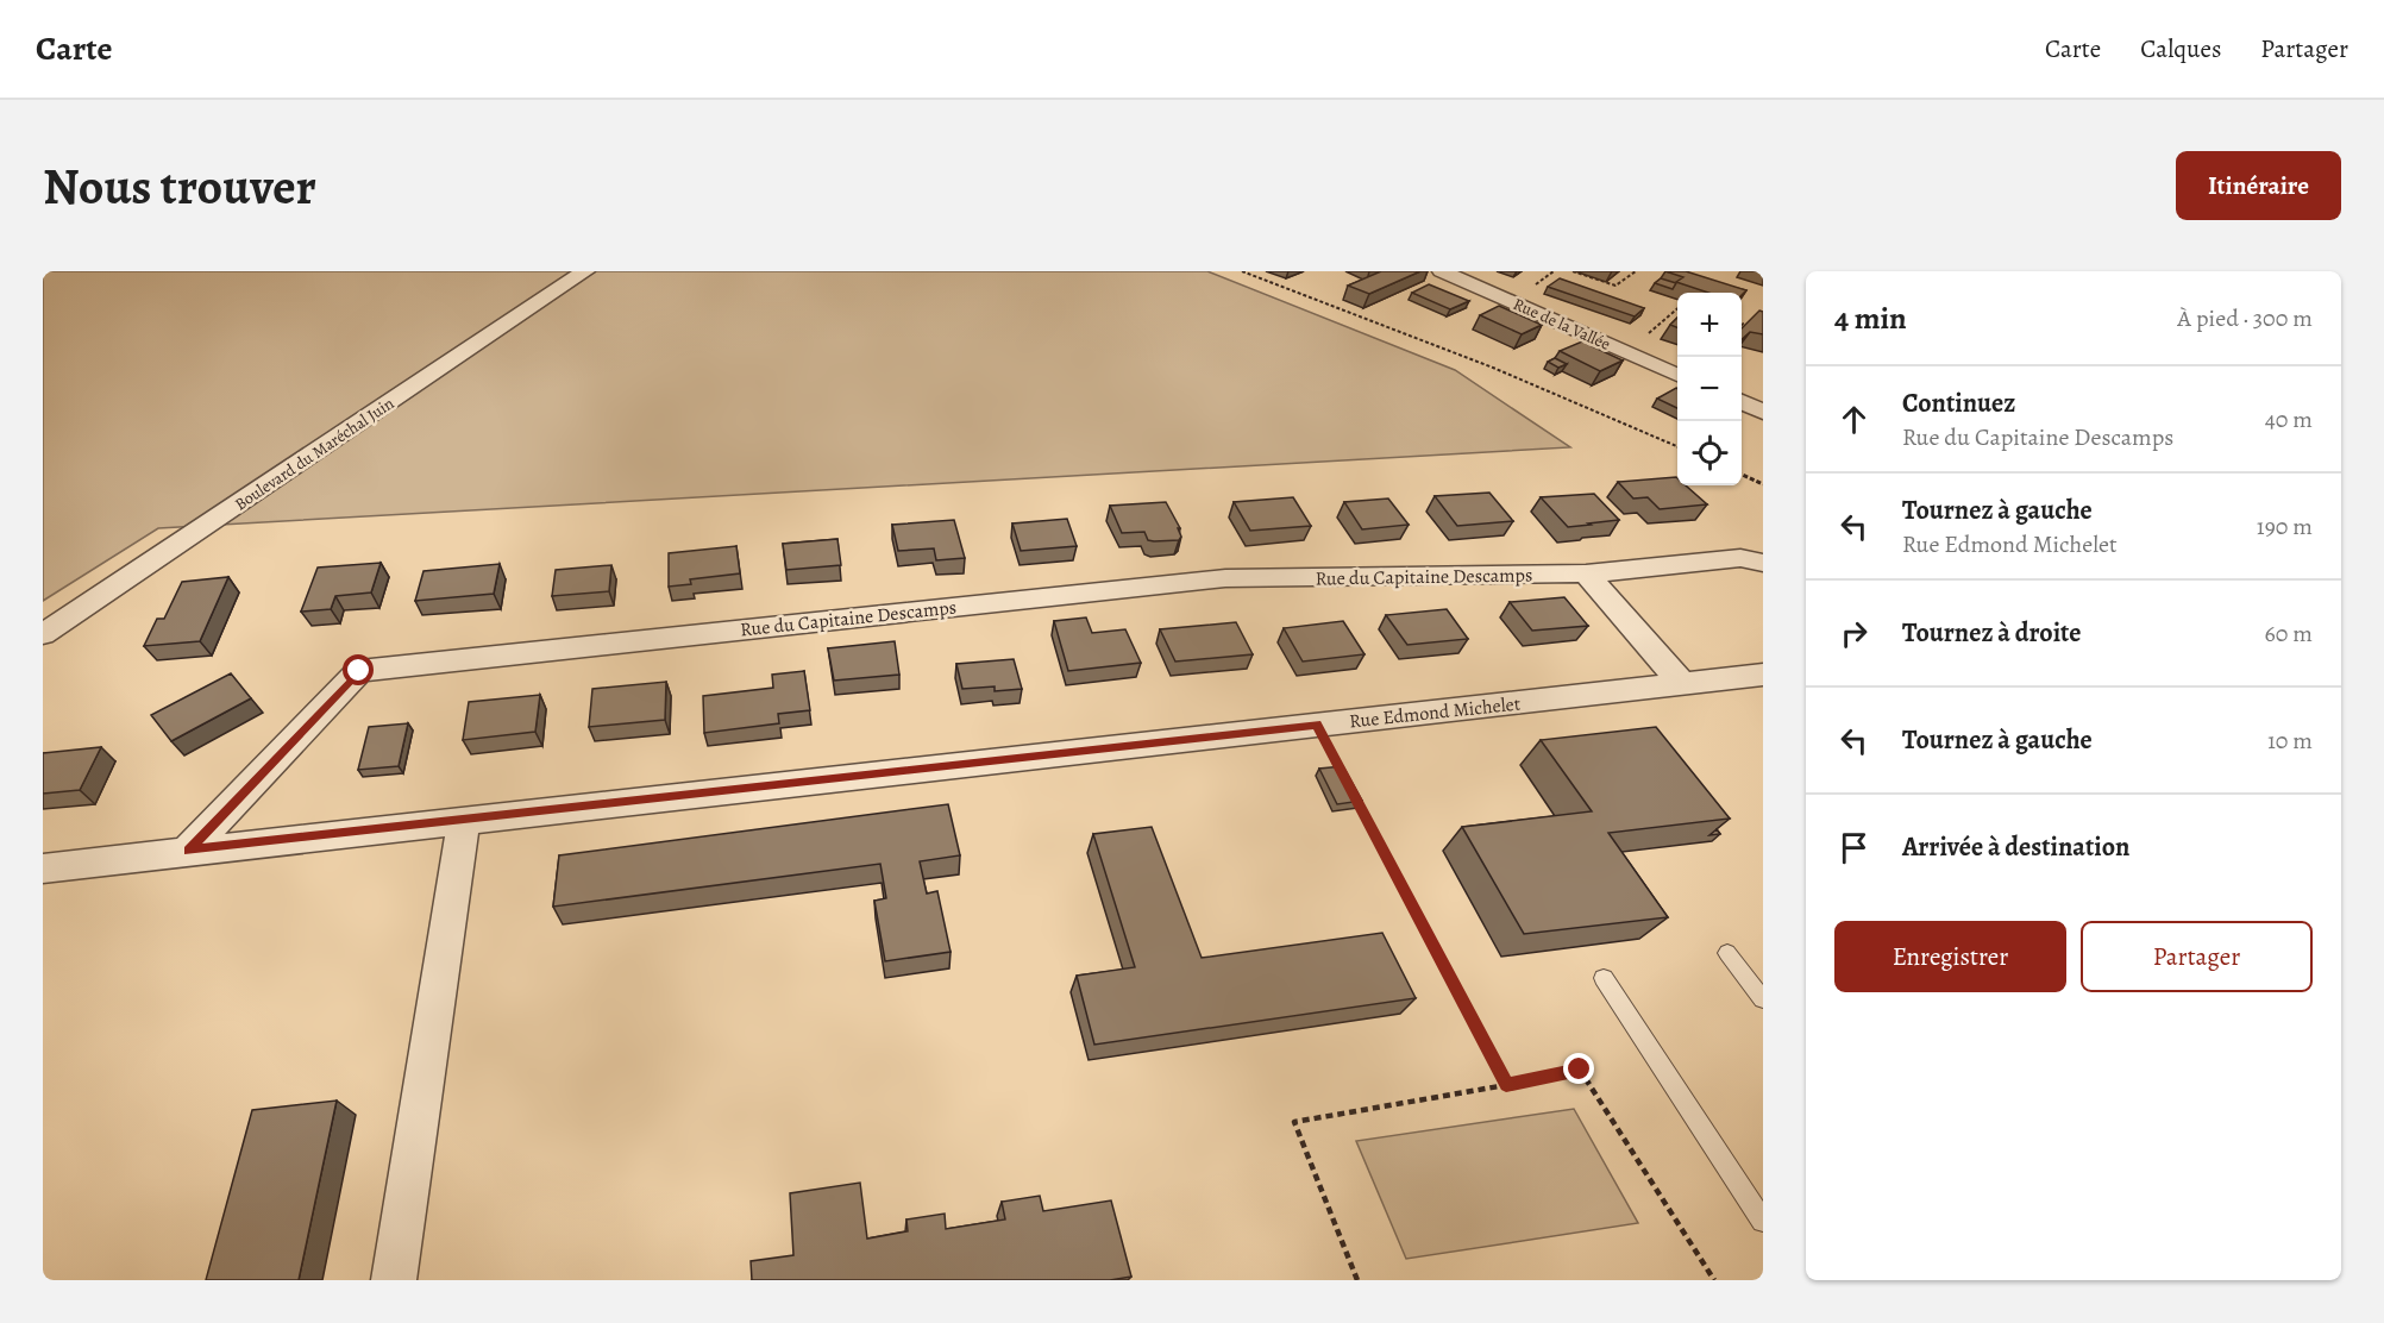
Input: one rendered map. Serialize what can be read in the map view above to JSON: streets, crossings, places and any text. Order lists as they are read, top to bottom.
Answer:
{
  "streets": {
    "street": [
      "Rue de la Vallée",
      "Boulevard du Maréchal Juin",
      "Rue du Capitaine Descamps",
      "Rue Edmond Michelet"
    ]
  },
  "crossings": [
    ["Rue du Capitaine Descamps", "Rue Edmond Michelet"]
  ],
  "page": {
    "header": "Carte",
    "nav": ["Carte", "Calques", "Partager"],
    "buttons": [
      "Itinéraire",
      ["Enregistrer", "Partager"]
    ],
    "title": "Nous trouver",
    "heading": ["4 min", "À pied · 300 m"],
    "map_buttons": ["+", "−"],
    "list": [
      ["Continuez", "Rue du Capitaine Descamps", "40 m"],
      ["Tournez à gauche", "Rue Edmond Michelet", "190 m"],
      ["Tournez à droite", "60 m"],
      ["Tournez à gauche", "10 m"],
      "Arrivée à destination"
    ]
  }
}
